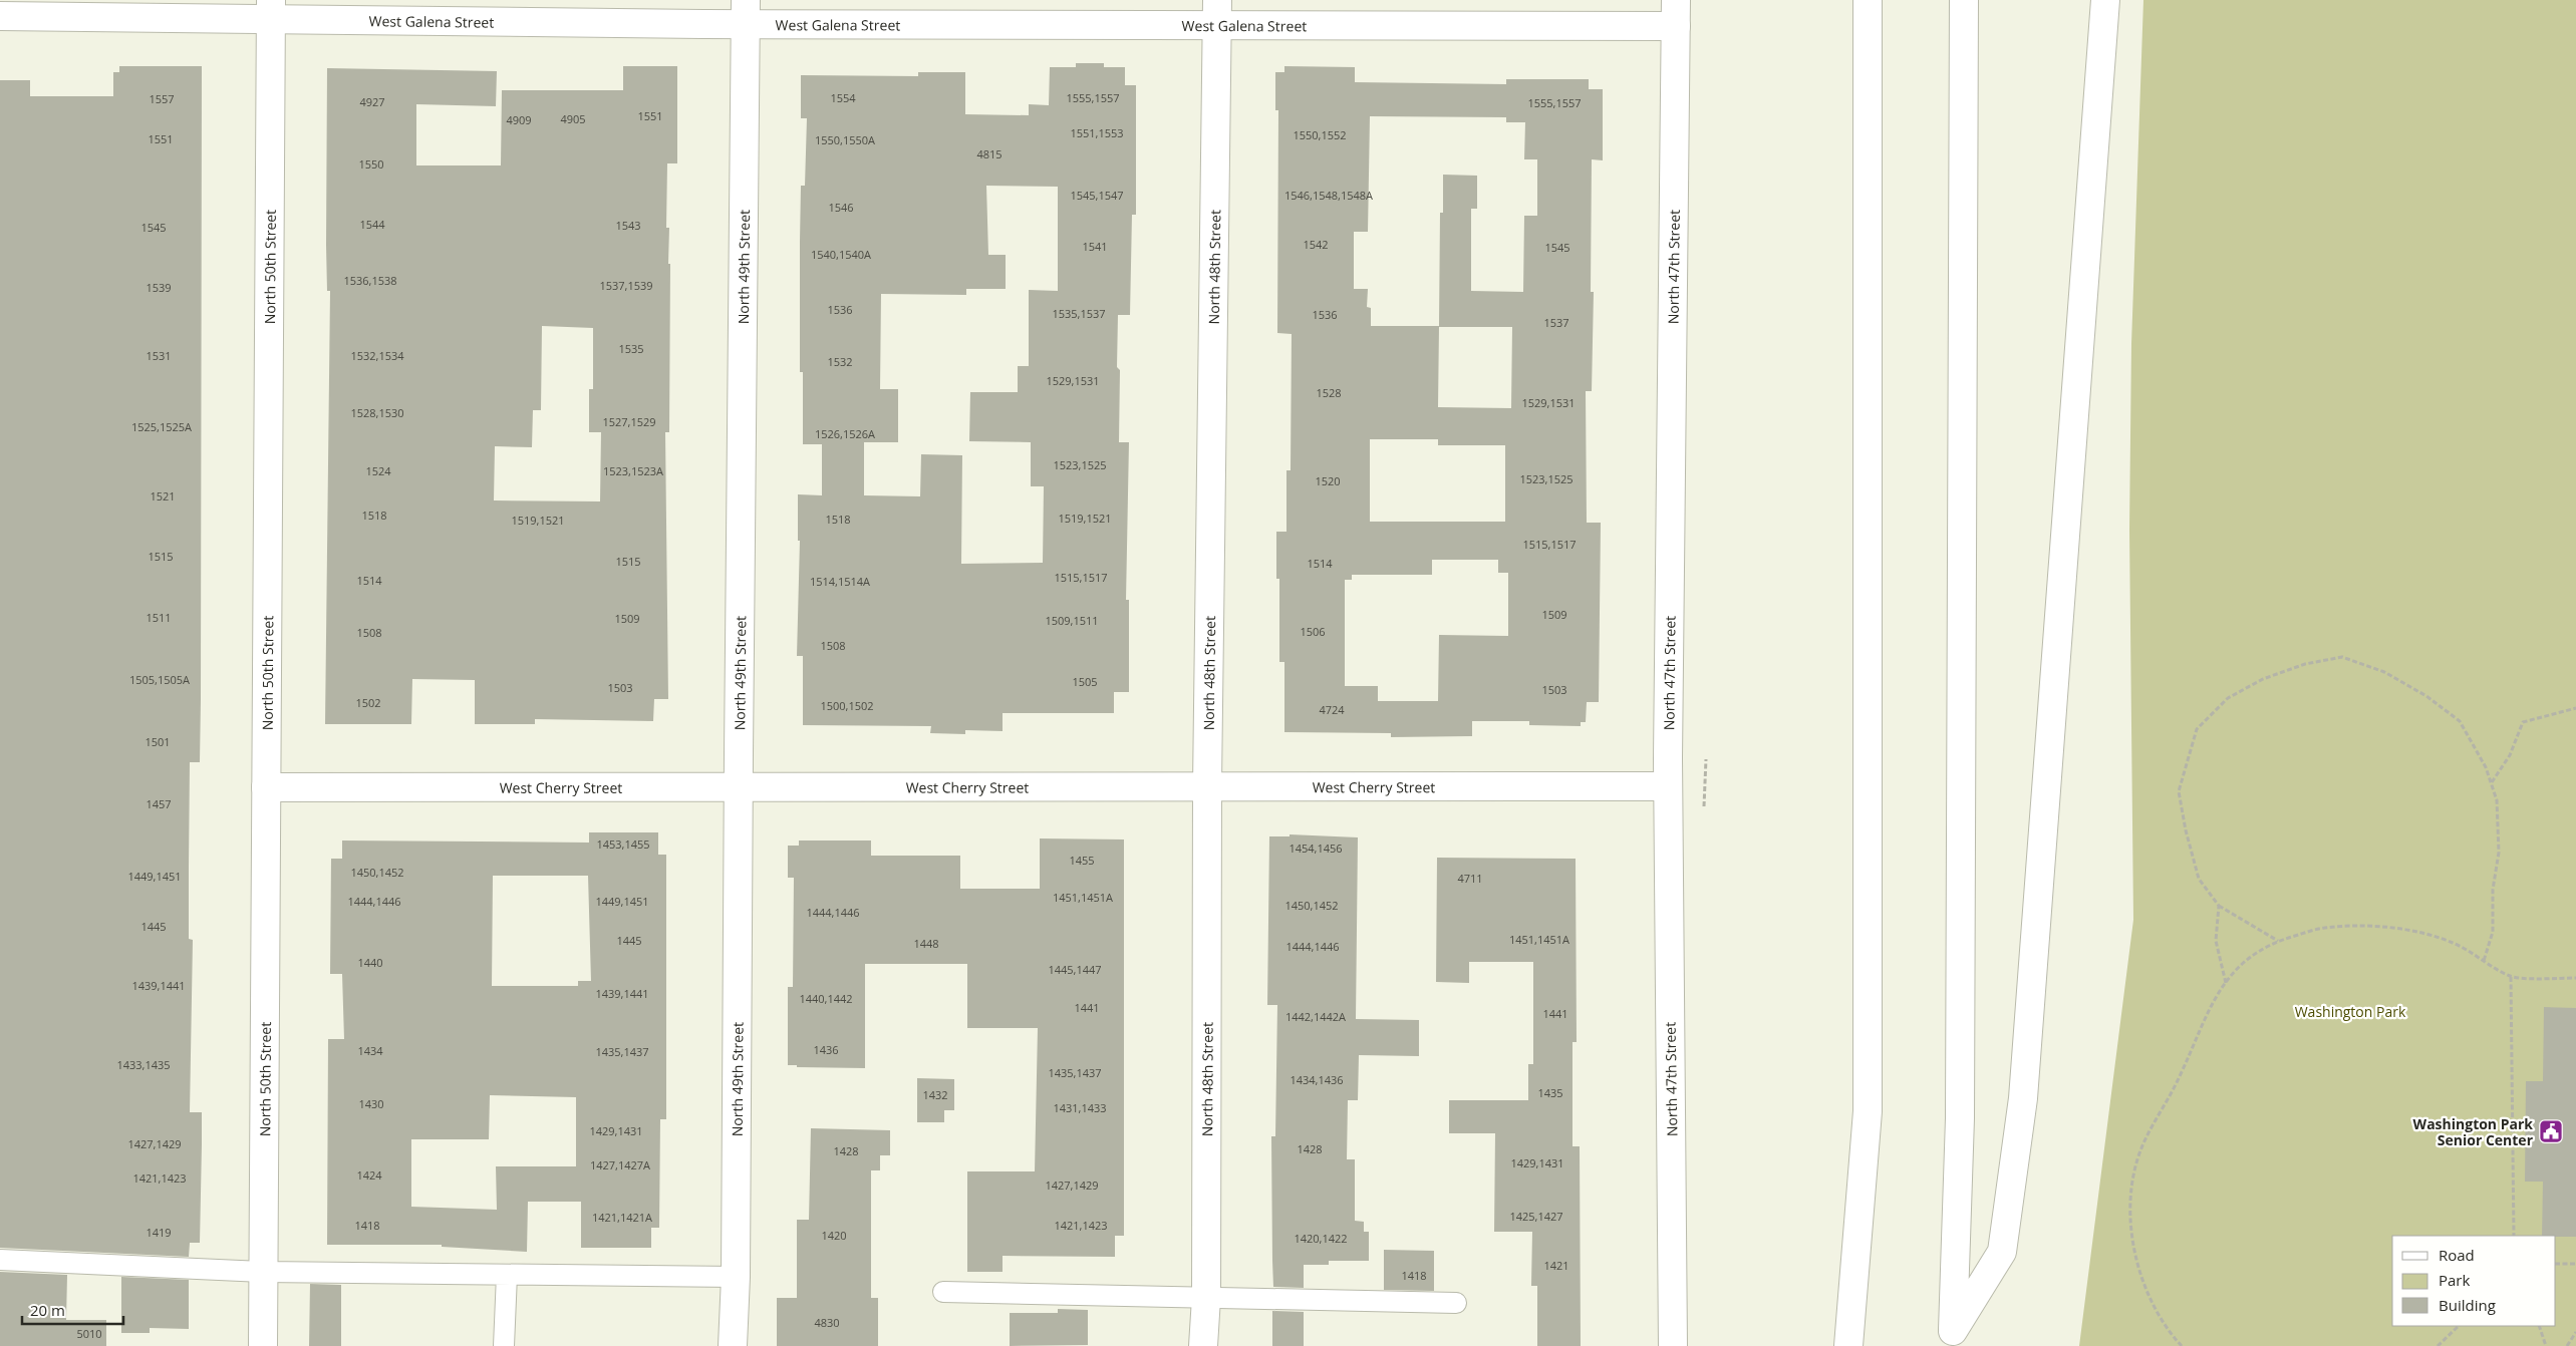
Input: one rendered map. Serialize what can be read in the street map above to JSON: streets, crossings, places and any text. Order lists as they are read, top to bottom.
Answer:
{
  "streets": {
    "main road": [
      "West Galena Street",
      "North 50th Street",
      "North 49th Street",
      "North 48th Street",
      "North 47th Street",
      "West Cherry Street"
    ]
  },
  "crossings": [
    ["West Galena Street", "North 50th Street"],
    ["West Galena Street", "North 49th Street"],
    ["West Galena Street", "North 48th Street"],
    ["West Galena Street", "North 47th Street"],
    ["North 50th Street", "West Cherry Street"],
    ["North 49th Street", "West Cherry Street"],
    ["North 48th Street", "West Cherry Street"],
    ["North 47th Street", "West Cherry Street"]
  ],
  "parks": ["Washington Park"],
  "places": {
    "public building": ["Washington Park Senior Center"]
  },
  "house_numbers": [
    "1554",
    "1555,1557",
    "1557",
    "4927",
    "1555,1557",
    "1551",
    "4905",
    "4909",
    "1551,1553",
    "1550,1552",
    "1551",
    "1550,1550A",
    "4815",
    "1550",
    "1545,1547",
    "1546,1548,1548A",
    "1546",
    "1544",
    "1543",
    "1545",
    "1542",
    "1541",
    "1545",
    "1540,1540A",
    "1536,1538",
    "1537,1539",
    "1539",
    "1536",
    "1535,1537",
    "1536",
    "1537",
    "1535",
    "1531",
    "1532,1534",
    "1532",
    "1529,1531",
    "1528",
    "1529,1531",
    "1528,1530",
    "1527,1529",
    "1525,1525A",
    "1526,1526A",
    "1523,1525",
    "1524",
    "1523,1523A",
    "1523,1525",
    "1520",
    "1521",
    "1518",
    "1519,1521",
    "1518",
    "1519,1521",
    "1515,1517",
    "1515",
    "1515",
    "1514",
    "1515,1517",
    "1514",
    "1514,1514A",
    "1509",
    "1511",
    "1509",
    "1509,1511",
    "1506",
    "1508",
    "1508",
    "1505,1505A",
    "1505",
    "1503",
    "1503",
    "1502",
    "1500,1502",
    "4724",
    "1501",
    "1457",
    "1453,1455",
    "1454,1456",
    "1455",
    "1450,1452",
    "1449,1451",
    "4711",
    "1451,1451A",
    "1444,1446",
    "1449,1451",
    "1450,1452",
    "1444,1446",
    "1445",
    "1451,1451A",
    "1445",
    "1448",
    "1444,1446",
    "1440",
    "1445,1447",
    "1439,1441",
    "1439,1441",
    "1440,1442",
    "1441",
    "1441",
    "1442,1442A",
    "1436",
    "1434",
    "1435,1437",
    "1433,1435",
    "1435,1437",
    "1434,1436",
    "1435",
    "1432",
    "1430",
    "1431,1433",
    "1429,1431",
    "1427,1429",
    "1428",
    "1428",
    "1429,1431",
    "1427,1427A",
    "1424",
    "1421,1423",
    "1427,1429",
    "1425,1427",
    "1421,1421A",
    "1418",
    "1421,1423",
    "1419",
    "1420",
    "1420,1422",
    "1421",
    "1418",
    "4830",
    "5010"
  ],
  "legend": ["Road", "Park", "Building"],
  "scale_bar": "20 m"
}
